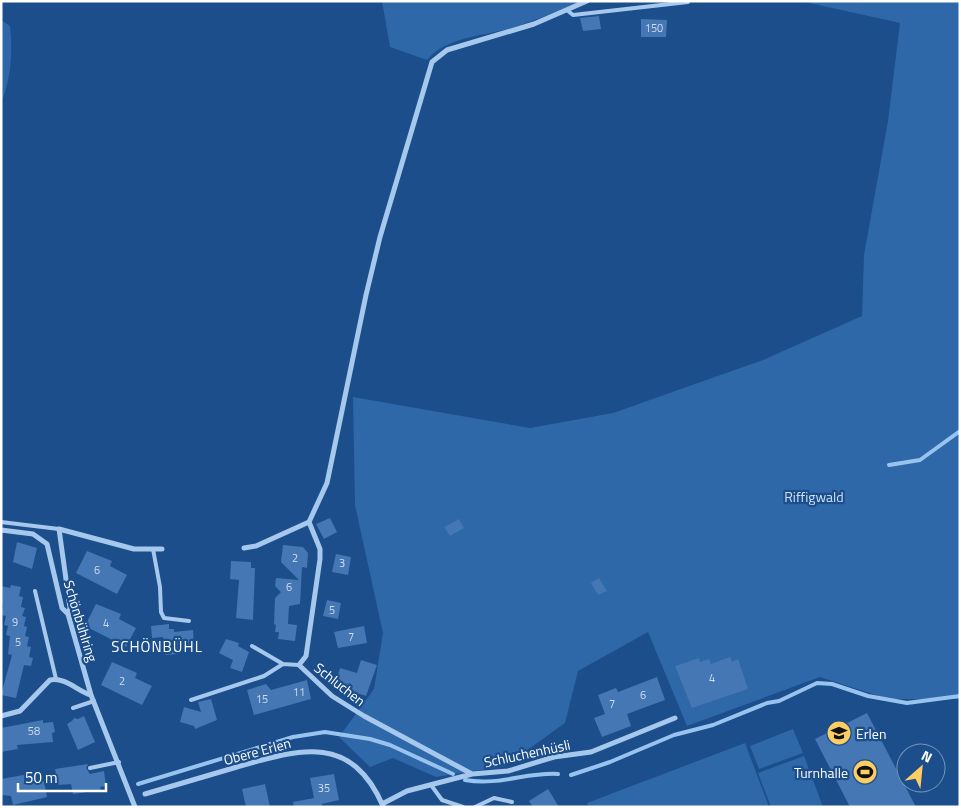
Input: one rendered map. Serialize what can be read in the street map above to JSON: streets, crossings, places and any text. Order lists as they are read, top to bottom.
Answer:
{
  "streets": {
    "street": [
      "Schönbühlring",
      "Schluchen",
      "Obere Erlen",
      "Schluchenhüsli"
    ]
  },
  "crossings": [
    ["Schluchen", "Schluchenhüsli"],
    ["Obere Erlen", "Schluchenhüsli"]
  ],
  "districts": ["SCHÖNBÜHL"],
  "parks": ["Riffigwald"],
  "places": {
    "school or university": ["Erlen"],
    "sports": ["Turnhalle"]
  },
  "house_numbers": [
    "150",
    "2",
    "3",
    "6",
    "6",
    "5",
    "9",
    "4",
    "7",
    "5",
    "4",
    "2",
    "11",
    "6",
    "15",
    "7",
    "58",
    "35"
  ],
  "scale_bar": "50 m",
  "north": "top right"
}
